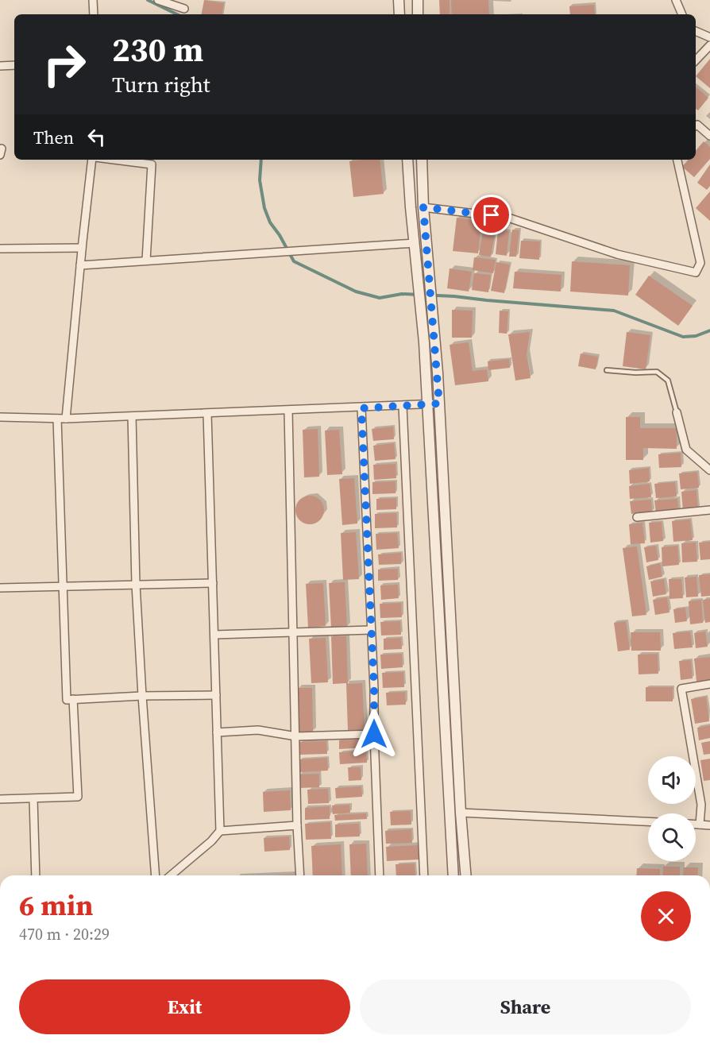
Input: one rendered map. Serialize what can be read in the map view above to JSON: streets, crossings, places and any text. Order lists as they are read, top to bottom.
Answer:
{
  "page": {
    "turn": ["230 m", "Turn right"],
    "then": "Then",
    "heading": ["6 min", "470 m · 20:29"],
    "buttons": ["Exit", "Share"]
  }
}
